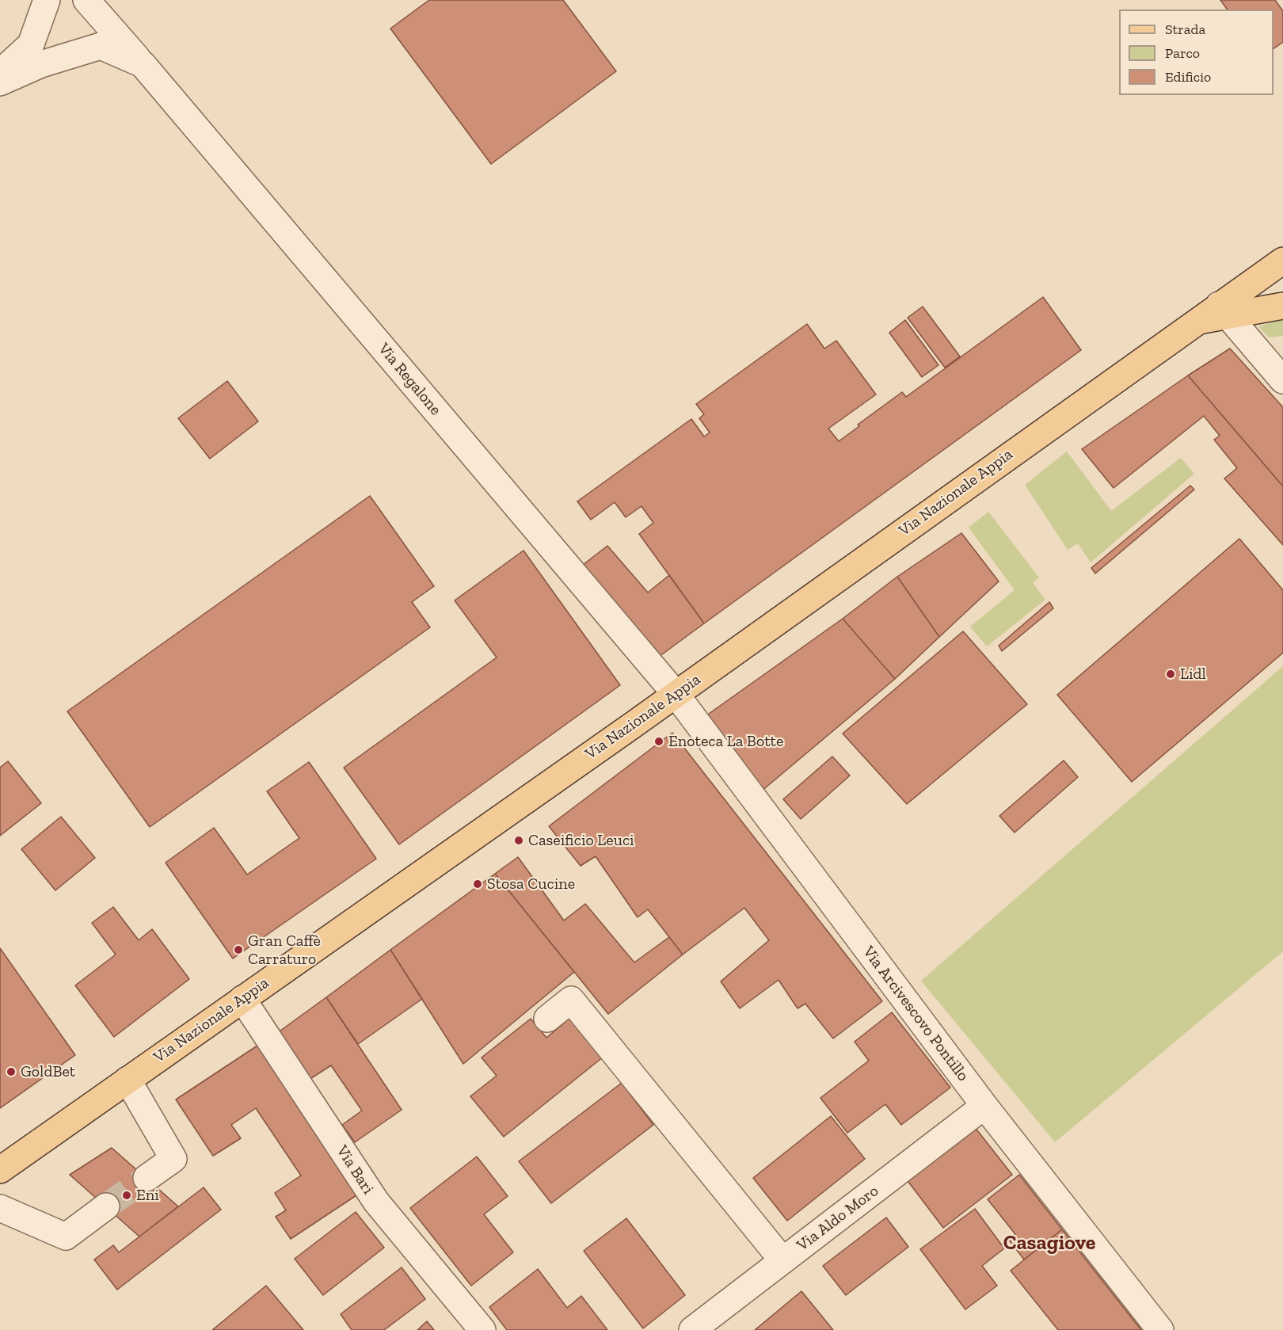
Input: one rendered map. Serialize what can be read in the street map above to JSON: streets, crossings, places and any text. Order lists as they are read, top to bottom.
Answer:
{
  "streets": {
    "main road": ["Via Nazionale Appia"],
    "street": [
      "Via Regalone",
      "Via Arcivescovo Pontillo",
      "Via Bari",
      "Via Aldo Moro"
    ]
  },
  "crossings": [
    ["Via Regalone", "Via Nazionale Appia"],
    ["Via Regalone", "Via Arcivescovo Pontillo"],
    ["Via Nazionale Appia", "Via Arcivescovo Pontillo"],
    ["Via Nazionale Appia", "Via Bari"],
    ["Via Arcivescovo Pontillo", "Via Aldo Moro"]
  ],
  "districts": ["Casagiove"],
  "places": [
    "Lidl",
    "Enoteca La Botte",
    "Caseificio Leuci",
    "Stosa Cucine",
    "Gran Caffè Carraturo",
    "GoldBet",
    "Eni"
  ],
  "legend": ["Strada", "Parco", "Edificio"]
}
